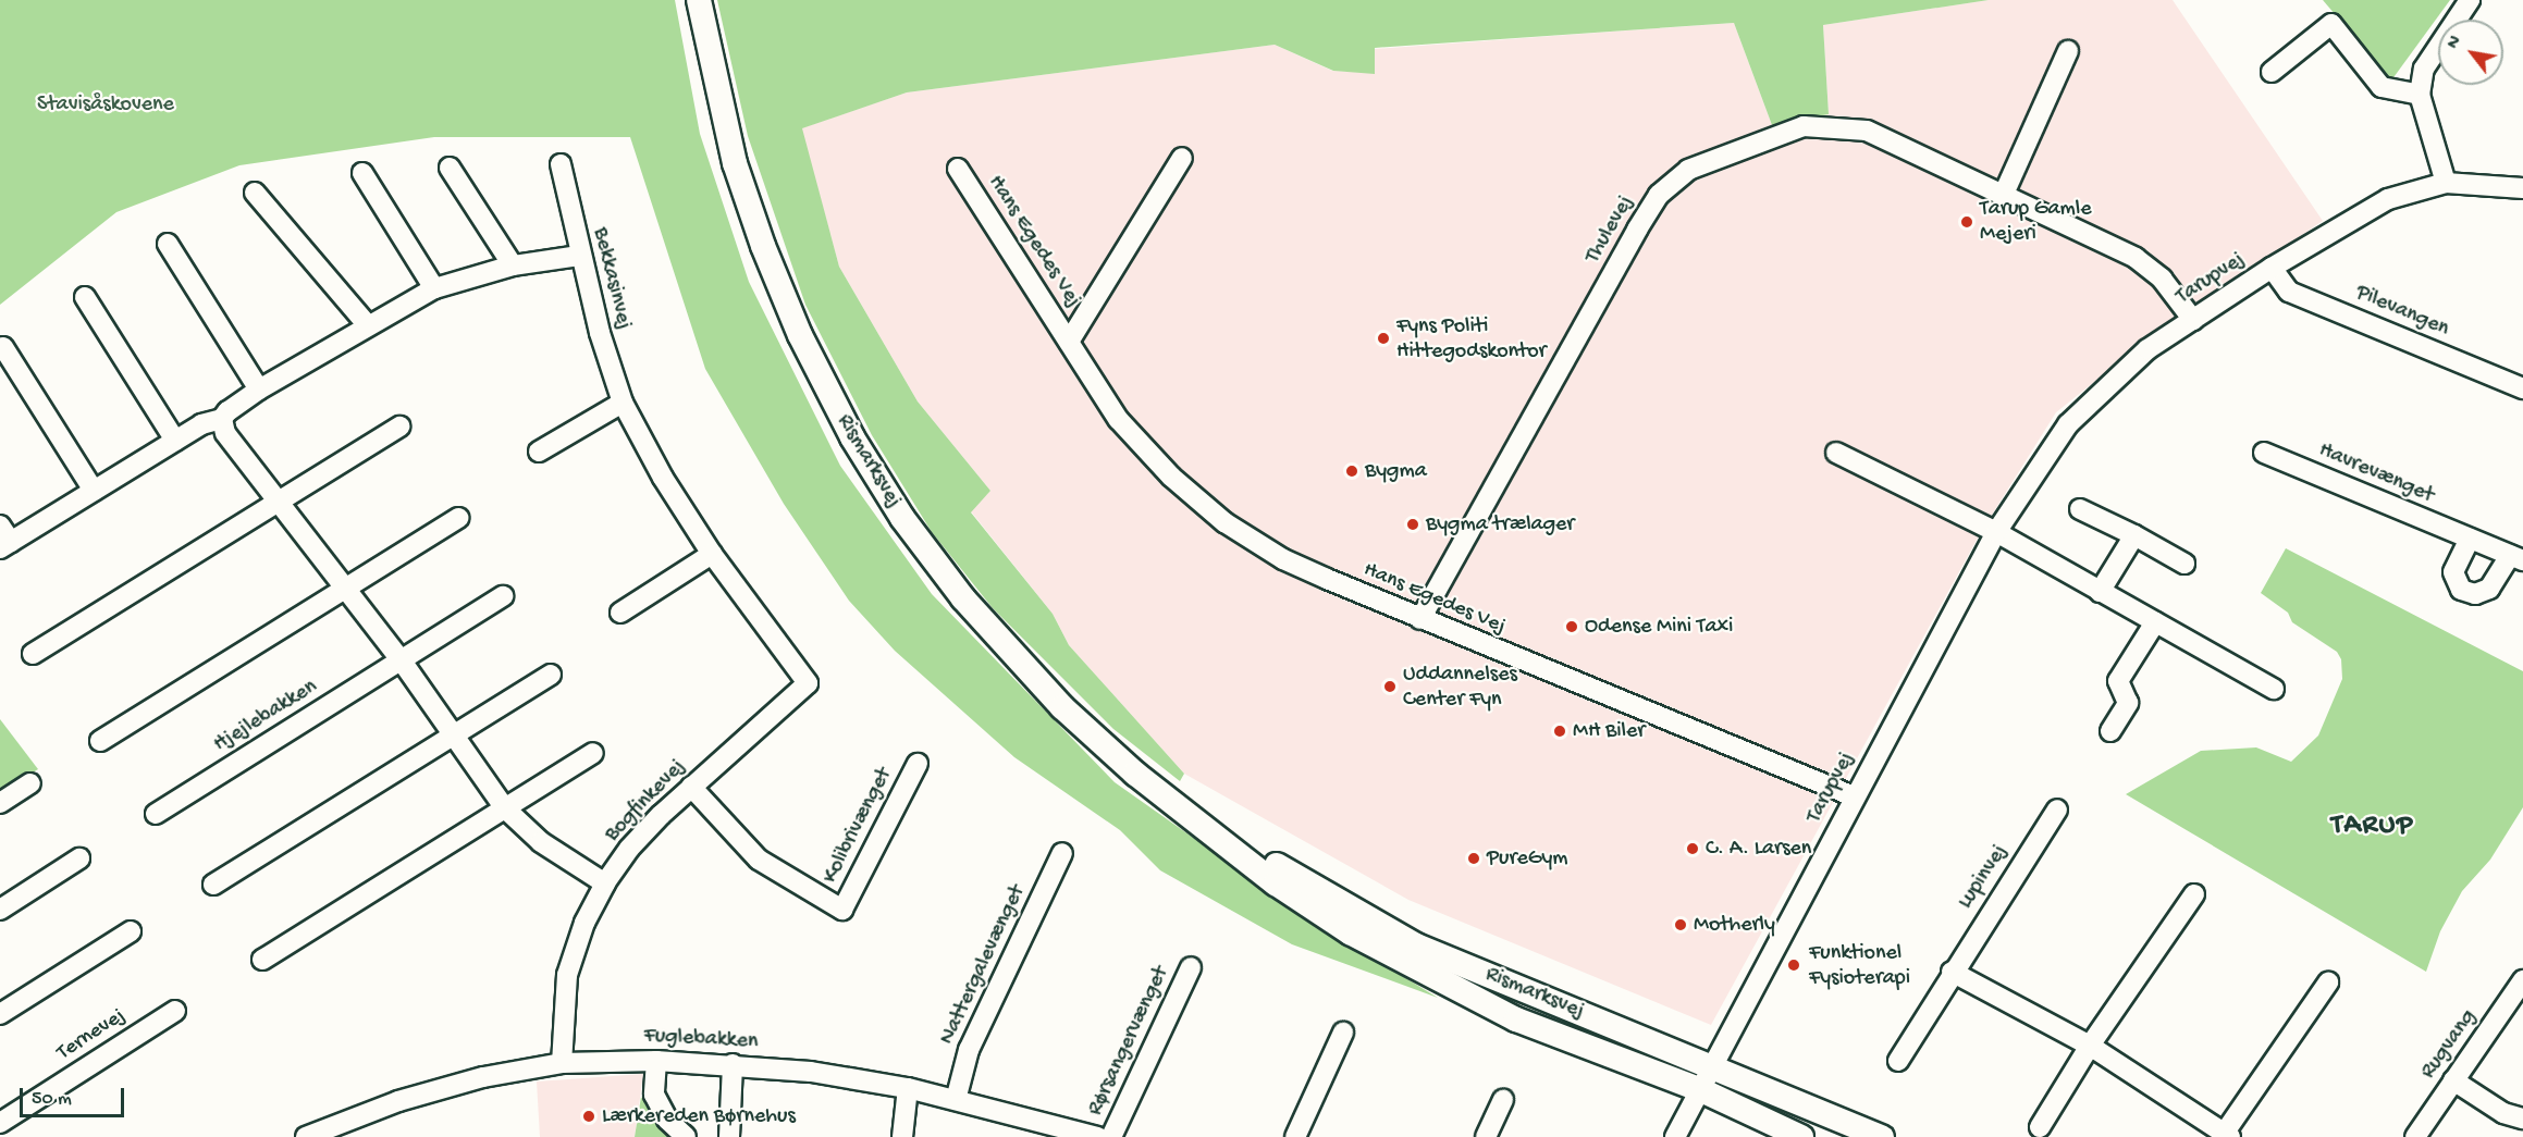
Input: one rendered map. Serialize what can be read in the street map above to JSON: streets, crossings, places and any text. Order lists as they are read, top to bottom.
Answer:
{
  "streets": {
    "main road": ["Rismarksvej"],
    "street": [
      "Thulevej",
      "Hans Egedes Vej",
      "Bekkasinvej",
      "Tarupvej",
      "Pilevangen",
      "Havrevænget",
      "Hjejlebakken",
      "Bogfinkevej",
      "Kolibrivænget",
      "Lupinvej",
      "Nattergalevænget",
      "Ternevej",
      "Fuglebakken",
      "Rørsangervænget",
      "Rugvang"
    ]
  },
  "crossings": [
    ["Thulevej", "Hans Egedes Vej"],
    ["Thulevej", "Tarupvej"],
    ["Hans Egedes Vej", "Tarupvej"],
    ["Bekkasinvej", "Bogfinkevej"],
    ["Tarupvej", "Pilevangen"],
    ["Tarupvej", "Rismarksvej"],
    ["Bogfinkevej", "Kolibrivænget"],
    ["Bogfinkevej", "Fuglebakken"],
    ["Nattergalevænget", "Fuglebakken"]
  ],
  "districts": ["TARUP"],
  "parks": ["Stavisåskovene"],
  "places": [
    "Tarup Gamle Mejeri",
    "Fyns Politi Hittegodskontor",
    "Bygma",
    "Bygma trælager",
    "Odense Mini Taxi",
    "Uddannelses Center Fyn",
    "MH Biler",
    "C. A. Larsen",
    "PureGym",
    "Motherly",
    "Funktionel Fysioterapi",
    "Lærkereden Børnehus"
  ],
  "scale_bar": "50 m",
  "north": "top left"
}
